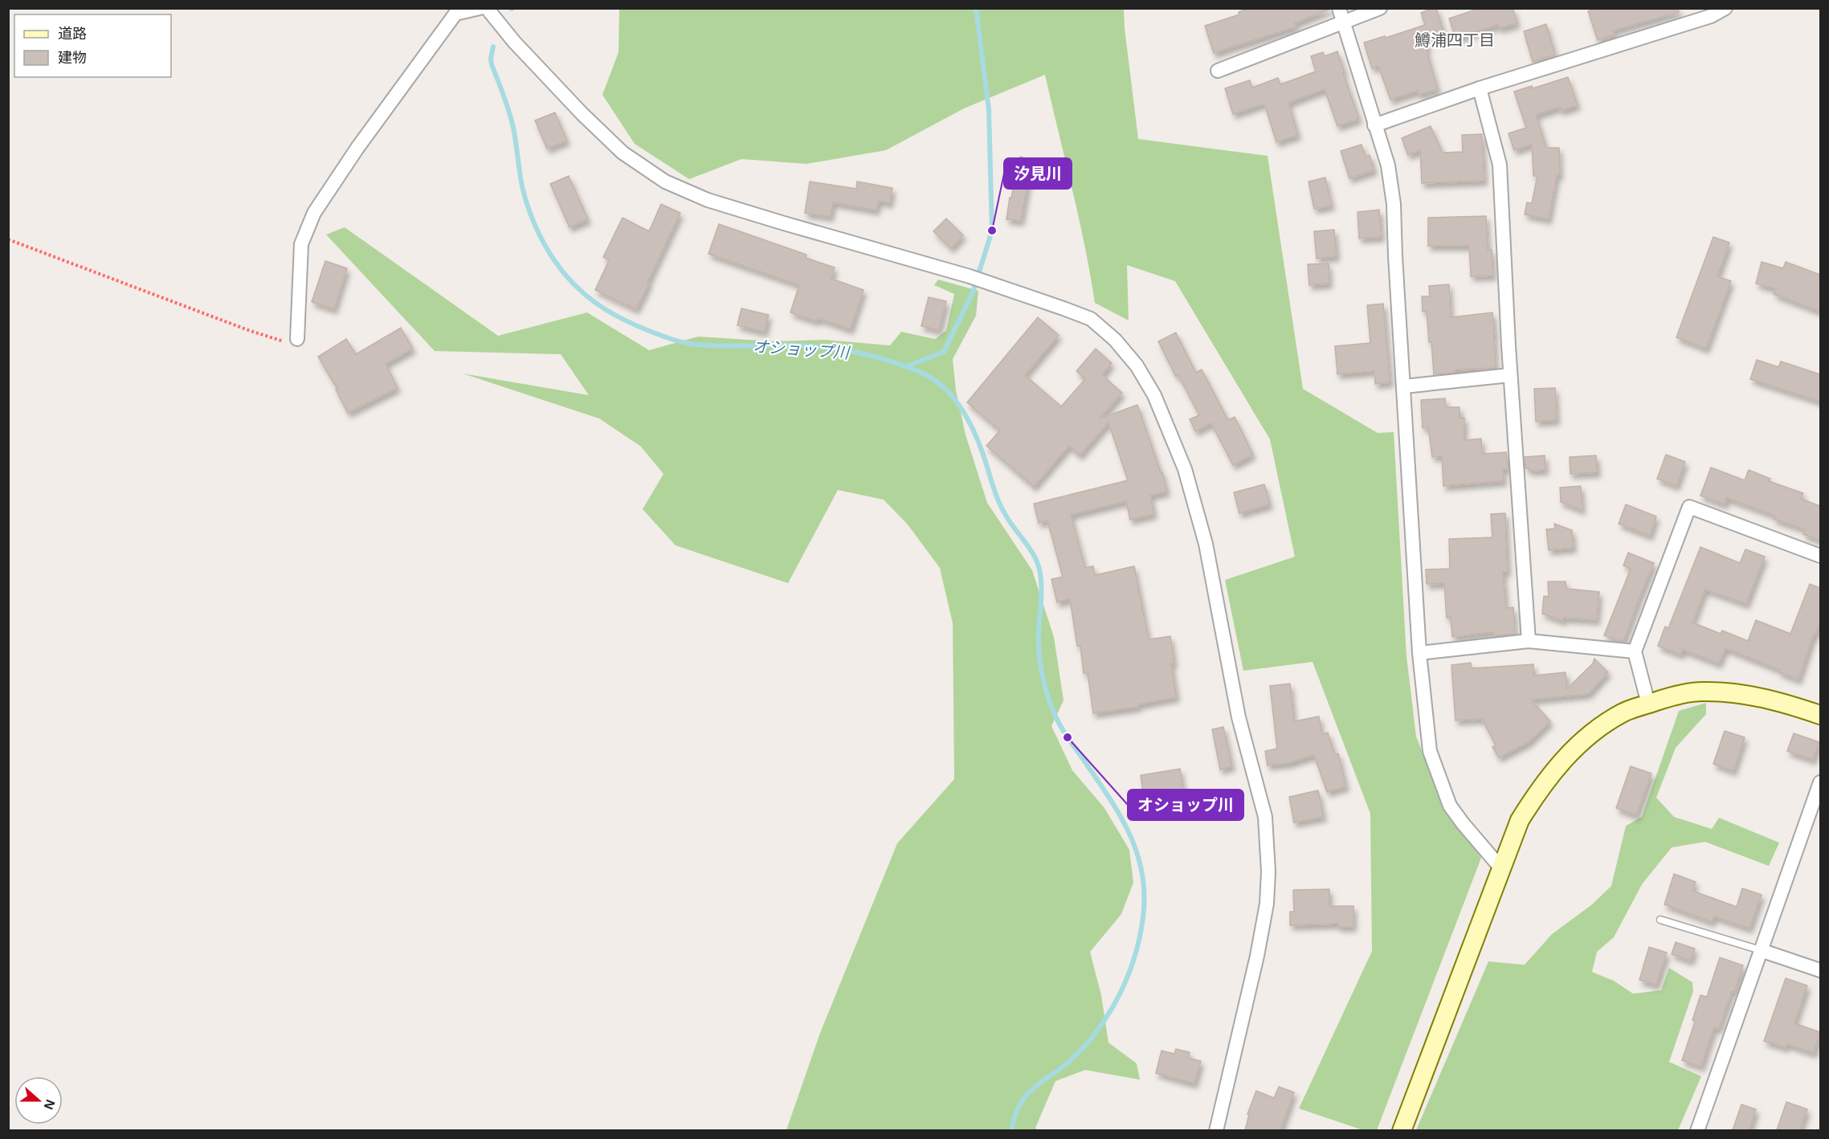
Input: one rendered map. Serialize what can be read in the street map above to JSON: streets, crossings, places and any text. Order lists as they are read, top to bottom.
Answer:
{
  "districts": ["鱒浦四丁目"],
  "water": ["オショップ川"],
  "places": ["汐見川", "オショップ川"],
  "legend": ["道路", "建物"],
  "north": "right"
}
